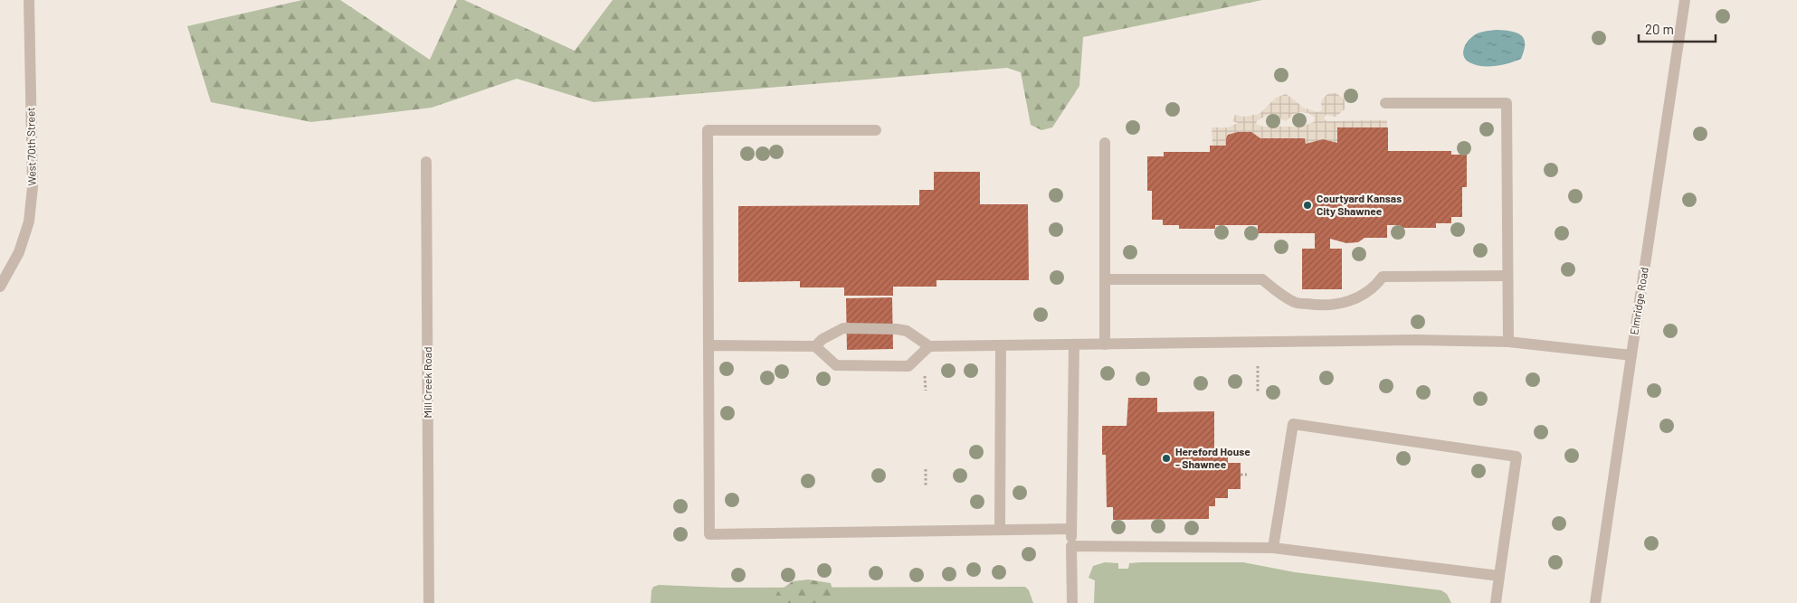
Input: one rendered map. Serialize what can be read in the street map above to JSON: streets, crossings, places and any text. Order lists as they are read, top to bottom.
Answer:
{
  "streets": {
    "street": ["West 70th Street", "Elmridge Road", "Mill Creek Road"]
  },
  "places": ["Courtyard Kansas City Shawnee", "Hereford House - Shawnee"],
  "scale_bar": "20 m"
}
